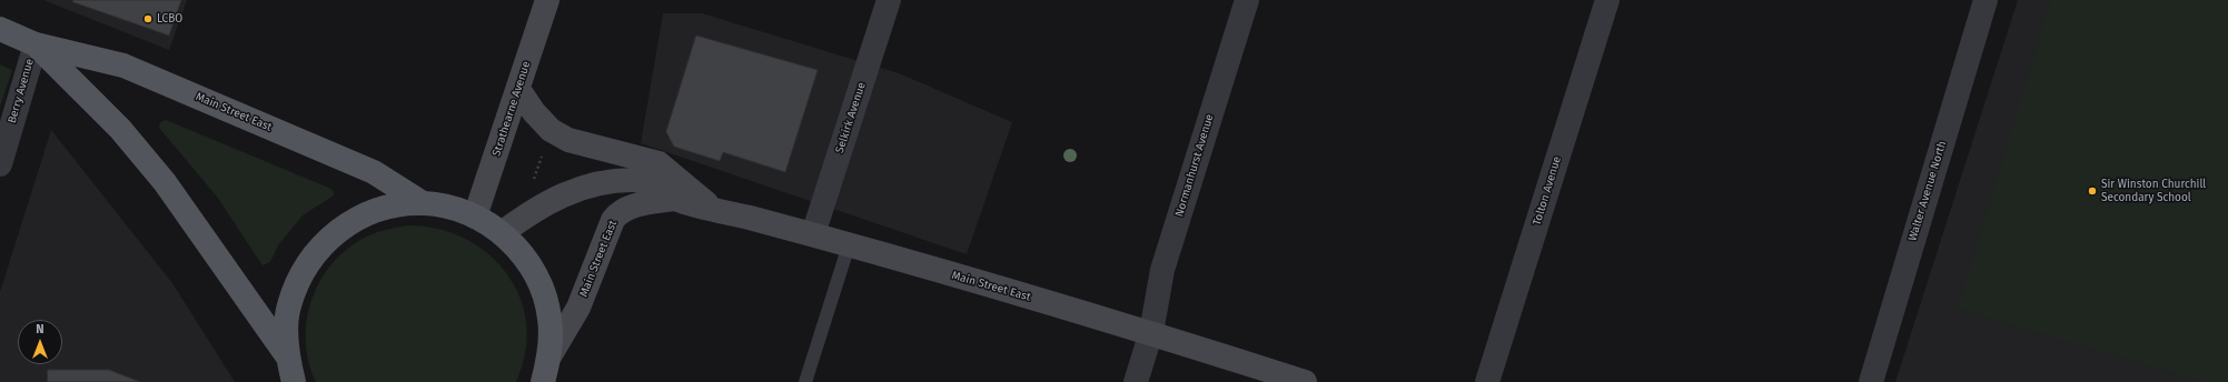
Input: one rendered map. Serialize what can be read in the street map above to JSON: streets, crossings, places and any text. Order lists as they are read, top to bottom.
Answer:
{
  "streets": {
    "main road": ["Main Street East"],
    "street": [
      "Berry Avenue",
      "Strathearne Avenue",
      "Selkirk Avenue",
      "Normanhurst Avenue",
      "Tolton Avenue",
      "Walter Avenue North"
    ]
  },
  "crossings": [
    ["Berry Avenue", "Main Street East"],
    ["Main Street East", "Selkirk Avenue"],
    ["Main Street East", "Normanhurst Avenue"]
  ],
  "places": ["LCBO", "Sir Winston Churchill Secondary School"],
  "north": "top"
}
